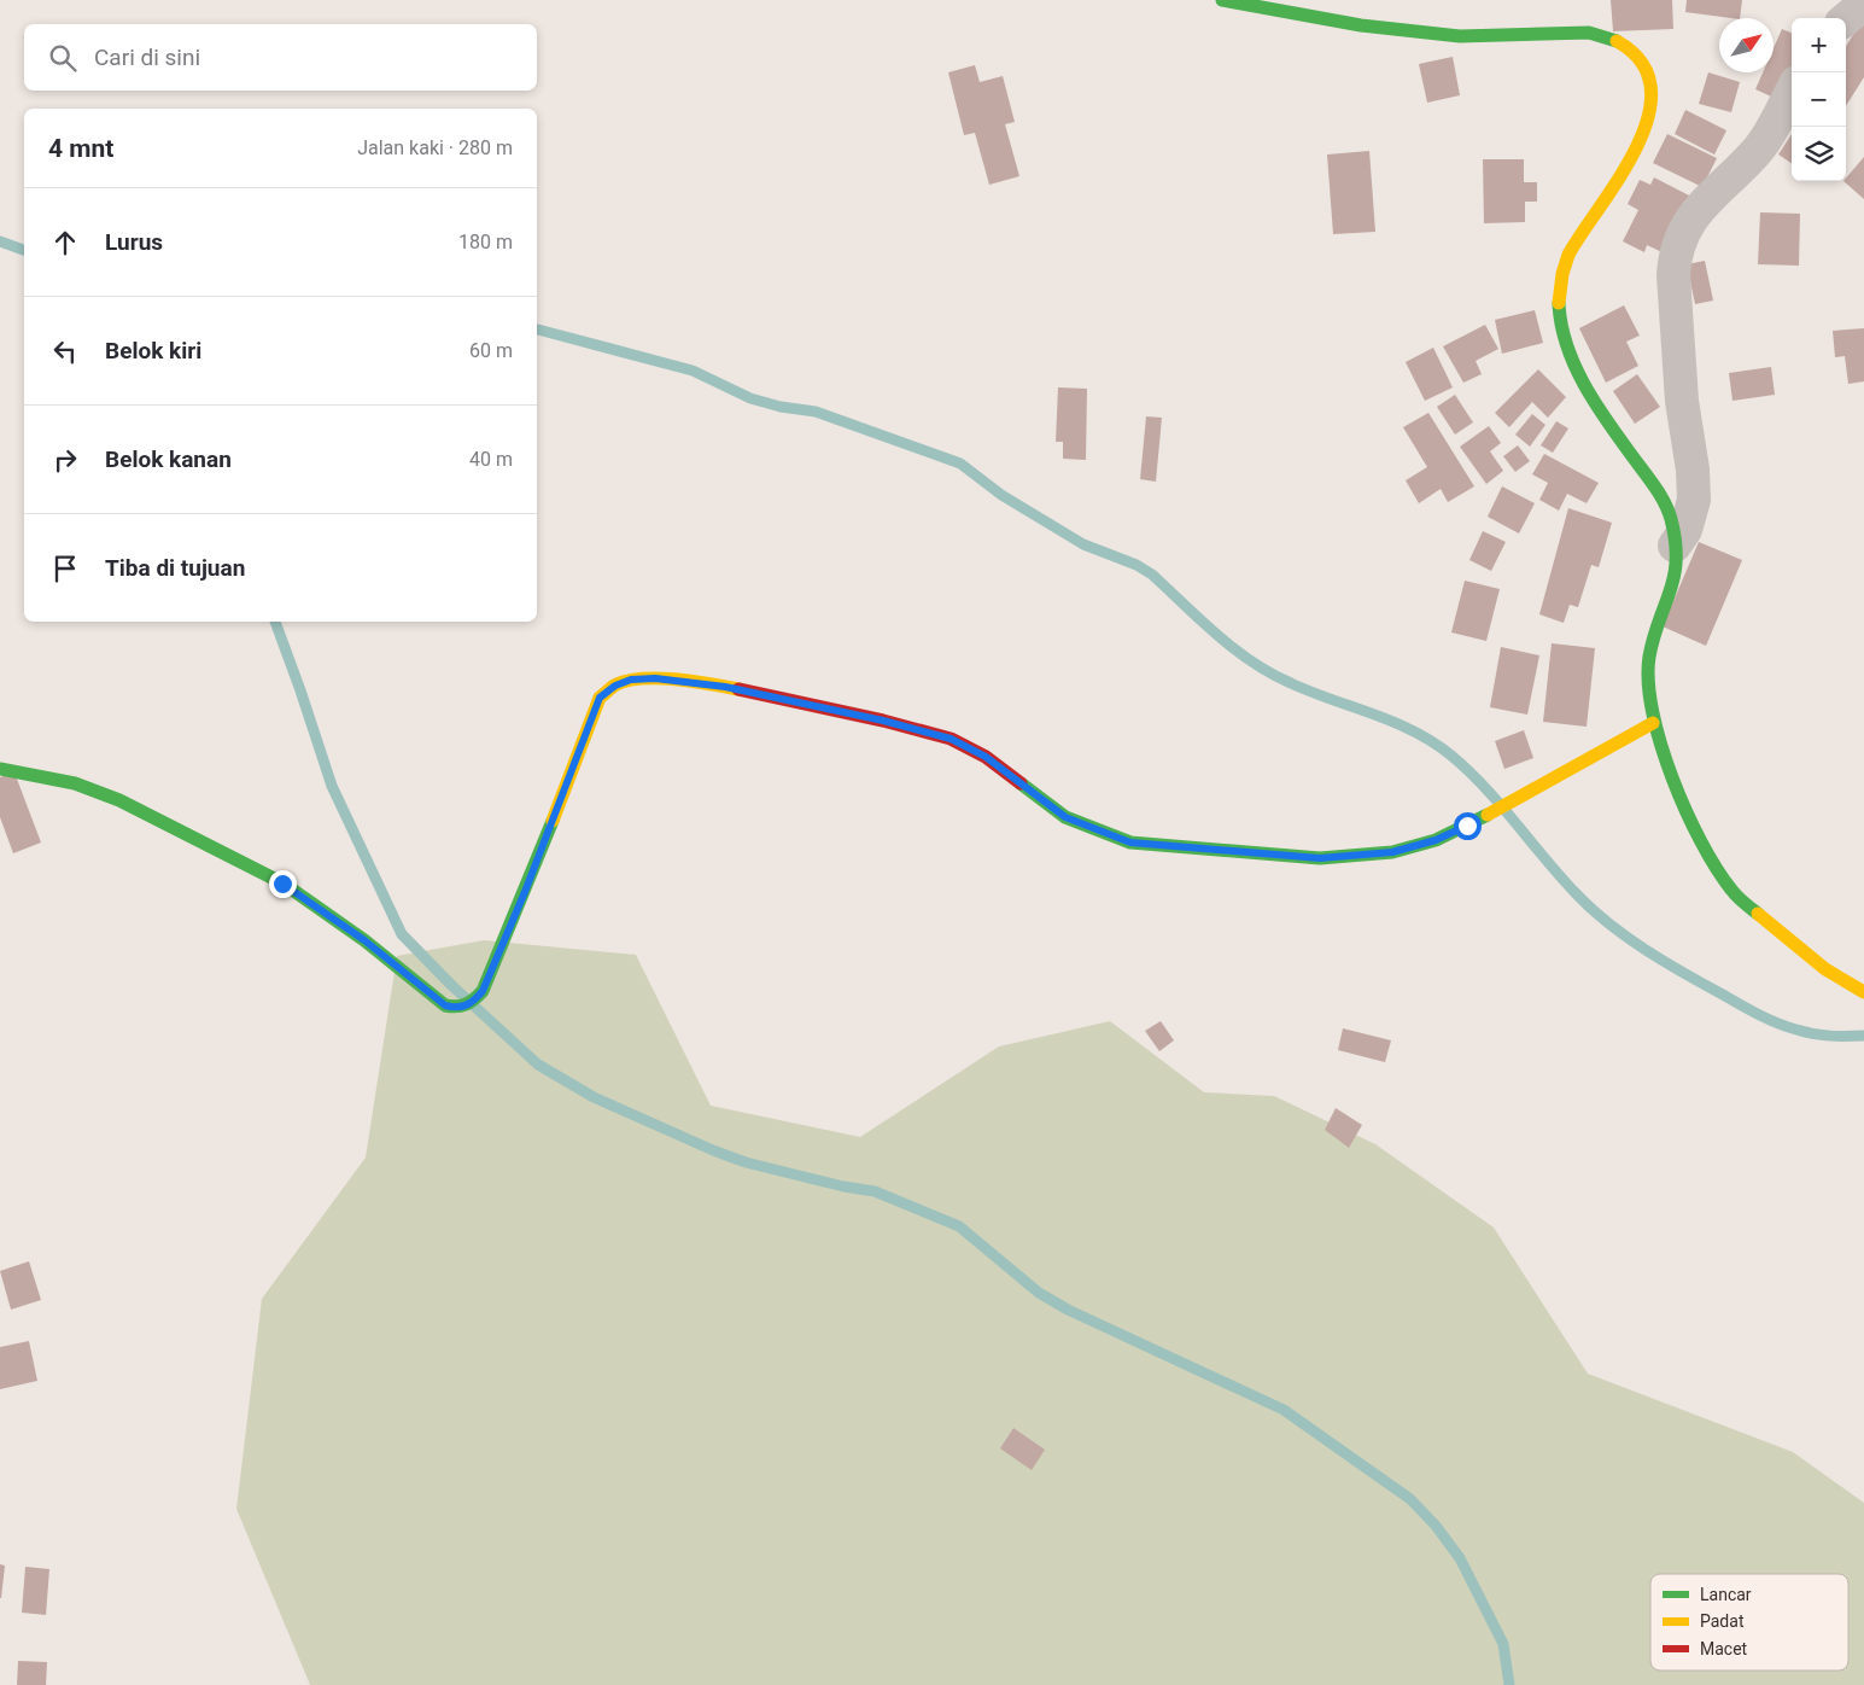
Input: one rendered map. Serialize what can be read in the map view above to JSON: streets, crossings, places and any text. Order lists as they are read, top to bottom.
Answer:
{
  "legend": ["Lancar", "Padat", "Macet"],
  "north": "top right",
  "page": {
    "map_buttons": ["+", "−"],
    "search": "Cari di sini",
    "heading": ["4 mnt", "Jalan kaki · 280 m"],
    "list": [
      ["Lurus", "180 m"],
      ["Belok kiri", "60 m"],
      ["Belok kanan", "40 m"],
      "Tiba di tujuan"
    ]
  }
}
